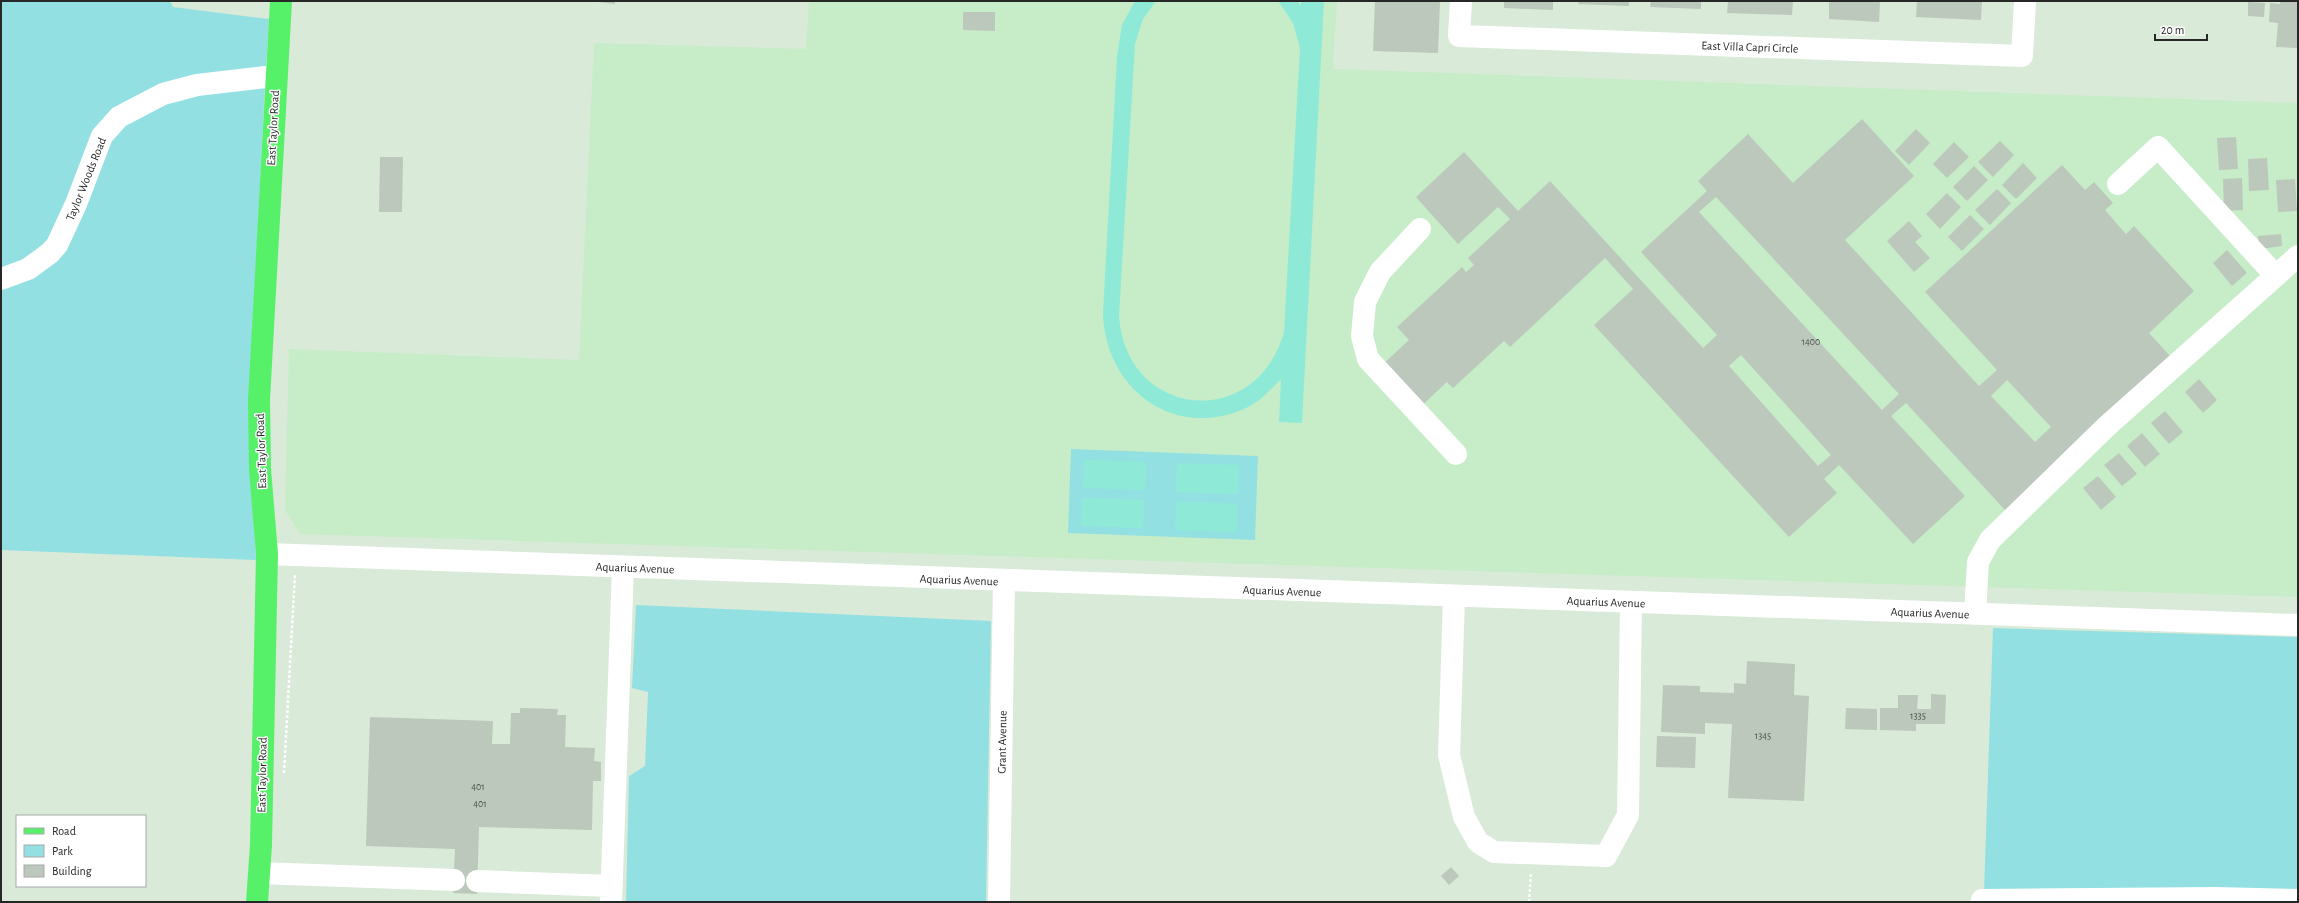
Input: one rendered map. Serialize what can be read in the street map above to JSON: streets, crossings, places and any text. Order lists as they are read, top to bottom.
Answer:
{
  "streets": {
    "main road": ["East Taylor Road"],
    "street": [
      "East Villa Capri Circle",
      "Taylor Woods Road",
      "Aquarius Avenue",
      "Grant Avenue"
    ]
  },
  "crossings": [
    ["East Taylor Road", "Taylor Woods Road"],
    ["East Taylor Road", "Aquarius Avenue"],
    ["Aquarius Avenue", "Grant Avenue"]
  ],
  "house_numbers": [
    "1400",
    "1335",
    "1345",
    "401",
    "401"
  ],
  "legend": ["Road", "Park", "Building"],
  "scale_bar": "20 m"
}
